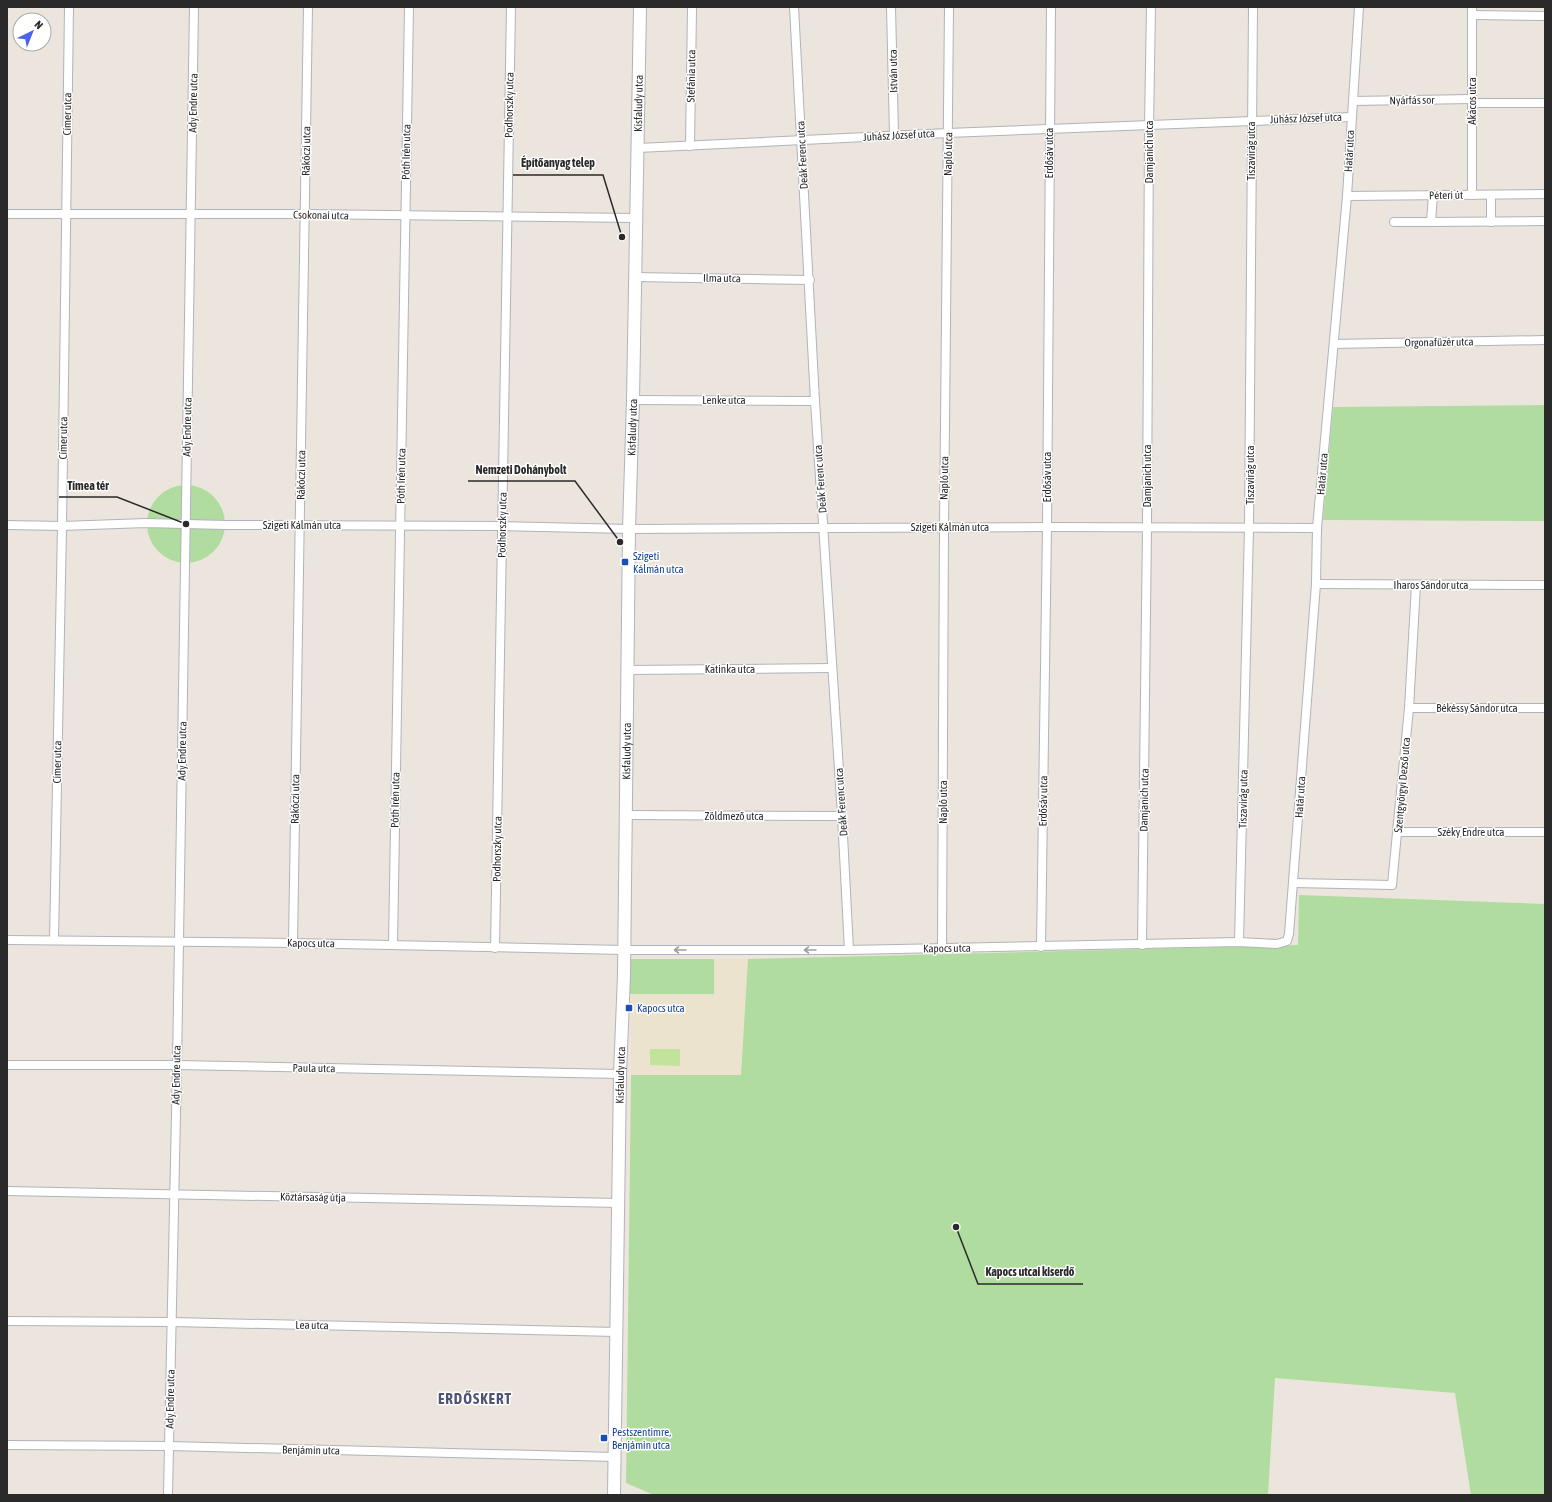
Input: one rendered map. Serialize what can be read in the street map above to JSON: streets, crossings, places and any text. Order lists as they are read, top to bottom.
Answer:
{
  "streets": {
    "street": [
      "István utca",
      "Stefánia utca",
      "Nyárfás sor",
      "Akácos utca",
      "Ady Endre utca",
      "Kisfaludy utca",
      "Podhorszky utca",
      "Címer utca",
      "Juhász József utca",
      "Rákóczi utca",
      "Tiszavirág utca",
      "Határ utca",
      "Póth Irén utca",
      "Damjanich utca",
      "Erdősáv utca",
      "Napló utca",
      "Deák Ferenc utca",
      "Péteri út",
      "Csokonai utca",
      "Ilma utca",
      "Orgonafüzér utca",
      "Lenke utca",
      "Szigeti Kálmán utca",
      "Iharos Sándor utca",
      "Katinka utca",
      "Békéssy Sándor utca",
      "Szentgyörgyi Dezső utca",
      "Zöldmező utca",
      "Széky Endre utca",
      "Kapocs utca",
      "Paula utca",
      "Köztársaság útja",
      "Lea utca",
      "Benjámin utca"
    ]
  },
  "crossings": [
    ["István utca", "Juhász József utca"],
    ["Stefánia utca", "Juhász József utca"],
    ["Nyárfás sor", "Akácos utca"],
    ["Nyárfás sor", "Határ utca"],
    ["Akácos utca", "Péteri út"],
    ["Ady Endre utca", "Csokonai utca"],
    ["Ady Endre utca", "Szigeti Kálmán utca"],
    ["Ady Endre utca", "Kapocs utca"],
    ["Ady Endre utca", "Paula utca"],
    ["Ady Endre utca", "Köztársaság útja"],
    ["Ady Endre utca", "Lea utca"],
    ["Ady Endre utca", "Benjámin utca"],
    ["Kisfaludy utca", "Juhász József utca"],
    ["Kisfaludy utca", "Csokonai utca"],
    ["Kisfaludy utca", "Ilma utca"],
    ["Kisfaludy utca", "Lenke utca"],
    ["Kisfaludy utca", "Szigeti Kálmán utca"],
    ["Kisfaludy utca", "Katinka utca"],
    ["Kisfaludy utca", "Zöldmező utca"],
    ["Kisfaludy utca", "Kapocs utca"],
    ["Kisfaludy utca", "Paula utca"],
    ["Kisfaludy utca", "Köztársaság útja"],
    ["Kisfaludy utca", "Lea utca"],
    ["Kisfaludy utca", "Benjámin utca"],
    ["Podhorszky utca", "Csokonai utca"],
    ["Podhorszky utca", "Szigeti Kálmán utca"],
    ["Podhorszky utca", "Kapocs utca"],
    ["Címer utca", "Csokonai utca"],
    ["Címer utca", "Szigeti Kálmán utca"],
    ["Címer utca", "Kapocs utca"],
    ["Juhász József utca", "Tiszavirág utca"],
    ["Juhász József utca", "Határ utca"],
    ["Juhász József utca", "Damjanich utca"],
    ["Juhász József utca", "Erdősáv utca"],
    ["Juhász József utca", "Napló utca"],
    ["Juhász József utca", "Deák Ferenc utca"],
    ["Rákóczi utca", "Csokonai utca"],
    ["Rákóczi utca", "Szigeti Kálmán utca"],
    ["Rákóczi utca", "Kapocs utca"],
    ["Tiszavirág utca", "Szigeti Kálmán utca"],
    ["Tiszavirág utca", "Kapocs utca"],
    ["Határ utca", "Péteri út"],
    ["Határ utca", "Orgonafüzér utca"],
    ["Határ utca", "Szigeti Kálmán utca"],
    ["Határ utca", "Iharos Sándor utca"],
    ["Határ utca", "Szentgyörgyi Dezső utca"],
    ["Határ utca", "Kapocs utca"],
    ["Póth Irén utca", "Csokonai utca"],
    ["Póth Irén utca", "Szigeti Kálmán utca"],
    ["Póth Irén utca", "Kapocs utca"],
    ["Damjanich utca", "Szigeti Kálmán utca"],
    ["Damjanich utca", "Kapocs utca"],
    ["Erdősáv utca", "Szigeti Kálmán utca"],
    ["Erdősáv utca", "Kapocs utca"],
    ["Napló utca", "Szigeti Kálmán utca"],
    ["Napló utca", "Kapocs utca"],
    ["Deák Ferenc utca", "Ilma utca"],
    ["Deák Ferenc utca", "Lenke utca"],
    ["Deák Ferenc utca", "Szigeti Kálmán utca"],
    ["Deák Ferenc utca", "Katinka utca"],
    ["Deák Ferenc utca", "Zöldmező utca"],
    ["Deák Ferenc utca", "Kapocs utca"],
    ["Iharos Sándor utca", "Szentgyörgyi Dezső utca"],
    ["Békéssy Sándor utca", "Szentgyörgyi Dezső utca"],
    ["Szentgyörgyi Dezső utca", "Széky Endre utca"]
  ],
  "districts": ["ERDŐSKERT"],
  "places": {
    "other": [
      "Építőanyag telep",
      "Tímea tér",
      "Nemzeti Dohánybolt",
      "Kapocs utcai kiserdő"
    ],
    "transit": ["Szigeti Kálmán utca", "Kapocs utca", "Pestszentimre, Benjámin utca"]
  },
  "north": "top right"
}
